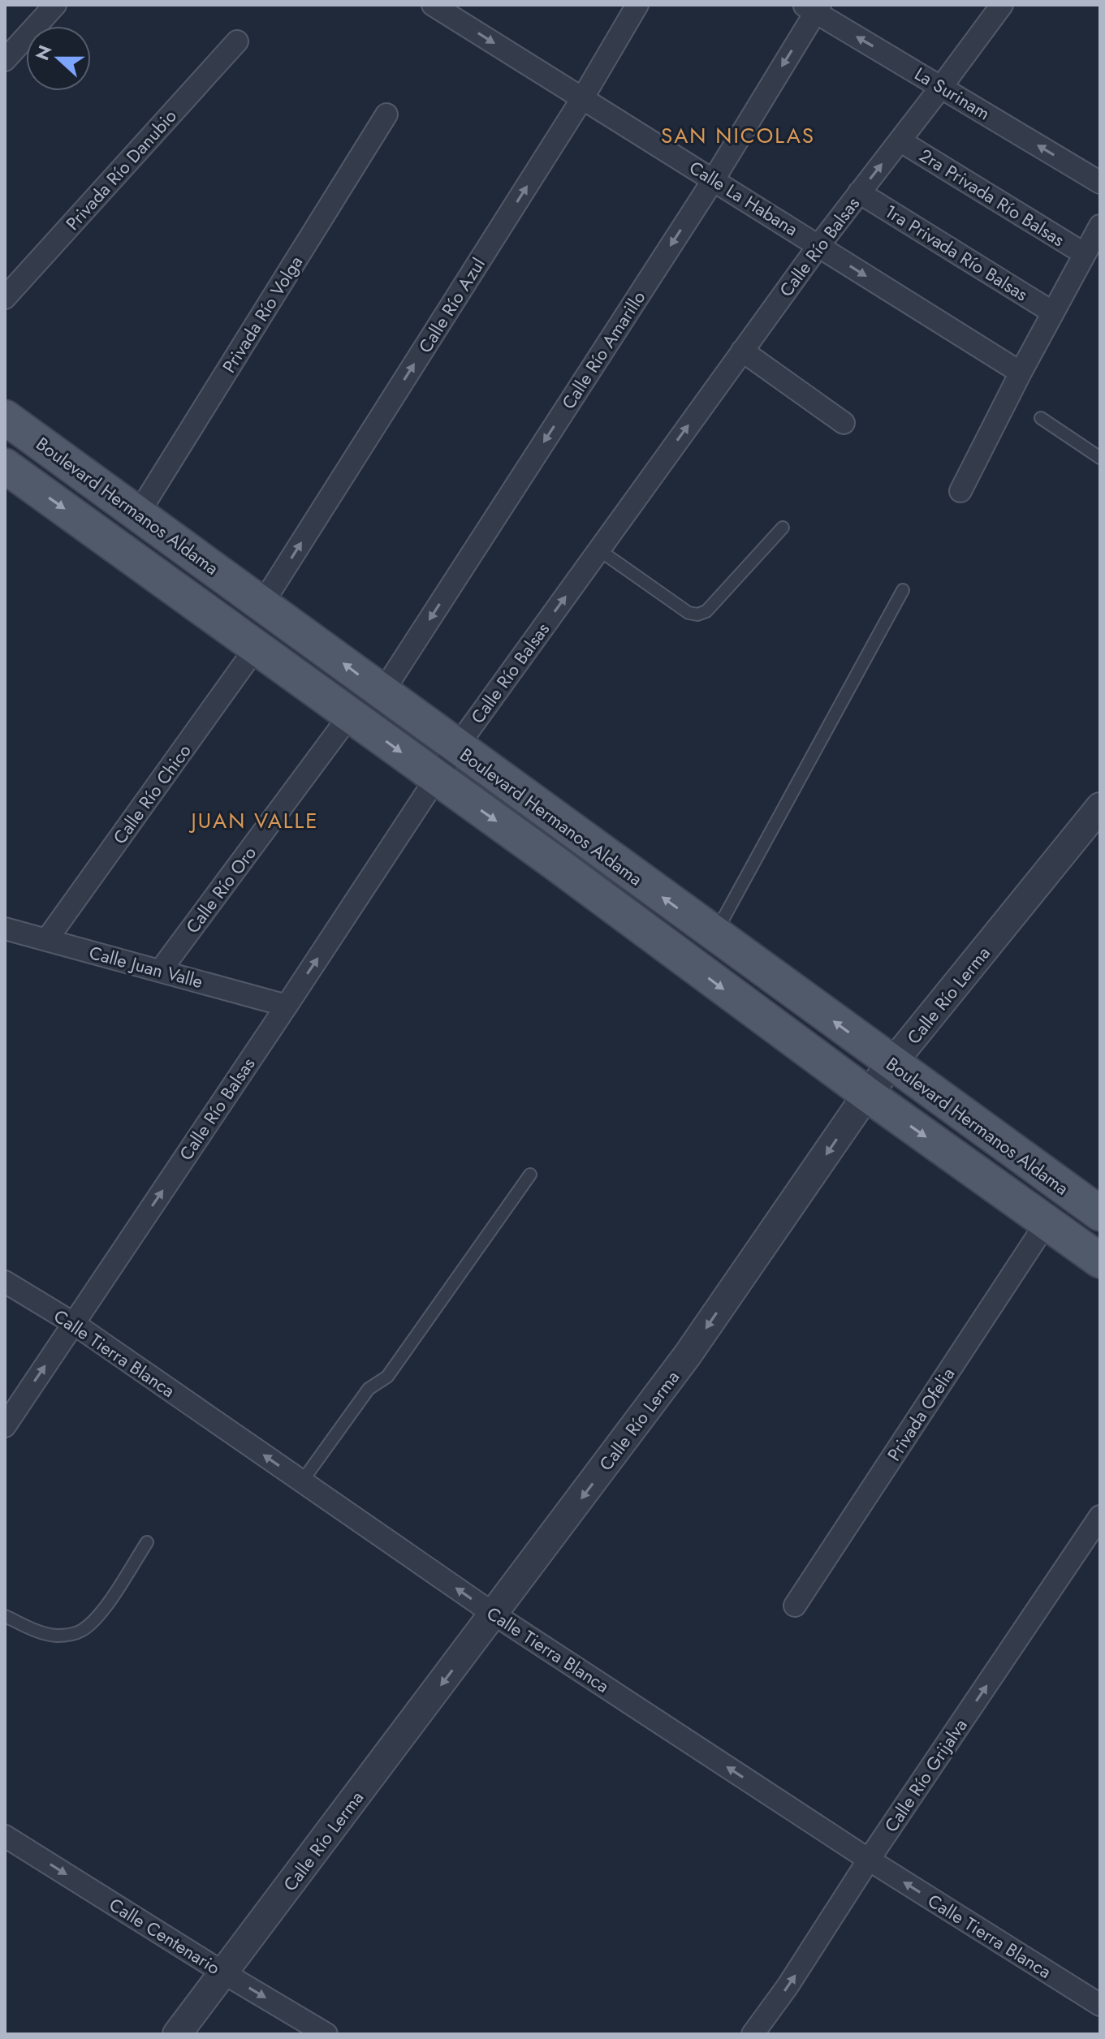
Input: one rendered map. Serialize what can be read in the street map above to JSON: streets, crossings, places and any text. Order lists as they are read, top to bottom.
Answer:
{
  "streets": {
    "main road": ["Boulevard Hermanos Aldama"],
    "street": [
      "La Surinam",
      "Privada Río Danubio",
      "2ra Privada Río Balsas",
      "Calle La Habana",
      "Calle Río Balsas",
      "1ra Privada Río Balsas",
      "Calle Río Azul",
      "Privada Río Volga",
      "Calle Río Amarillo",
      "Calle Río Chico",
      "Calle Río Oro",
      "Calle Juan Valle",
      "Calle Río Lerma",
      "Calle Tierra Blanca",
      "Privada Ofelia",
      "Calle Río Grijalva",
      "Calle Centenario"
    ]
  },
  "crossings": [
    ["La Surinam", "Calle Río Balsas"],
    ["La Surinam", "Calle Río Amarillo"],
    ["2ra Privada Río Balsas", "Calle Río Balsas"],
    ["Calle La Habana", "Calle Río Balsas"],
    ["Calle La Habana", "Calle Río Azul"],
    ["Calle La Habana", "Calle Río Amarillo"],
    ["Calle Río Balsas", "1ra Privada Río Balsas"],
    ["Calle Río Balsas", "Boulevard Hermanos Aldama"],
    ["Calle Río Balsas", "Calle Juan Valle"],
    ["Calle Río Balsas", "Calle Tierra Blanca"],
    ["Calle Río Azul", "Boulevard Hermanos Aldama"],
    ["Privada Río Volga", "Boulevard Hermanos Aldama"],
    ["Calle Río Amarillo", "Boulevard Hermanos Aldama"],
    ["Boulevard Hermanos Aldama", "Calle Río Chico"],
    ["Boulevard Hermanos Aldama", "Calle Río Oro"],
    ["Boulevard Hermanos Aldama", "Calle Río Lerma"],
    ["Boulevard Hermanos Aldama", "Privada Ofelia"],
    ["Calle Río Chico", "Calle Juan Valle"],
    ["Calle Río Oro", "Calle Juan Valle"],
    ["Calle Río Lerma", "Calle Tierra Blanca"],
    ["Calle Río Lerma", "Calle Centenario"],
    ["Calle Tierra Blanca", "Calle Río Grijalva"]
  ],
  "one_way": [
    "La Surinam",
    "Calle La Habana",
    "Calle Río Balsas",
    "Calle Río Azul",
    "Calle Río Amarillo",
    "Calle Río Lerma",
    "Calle Tierra Blanca",
    "Calle Río Grijalva",
    "Calle Centenario"
  ],
  "districts": ["SAN NICOLAS", "JUAN VALLE"],
  "north": "left"
}
